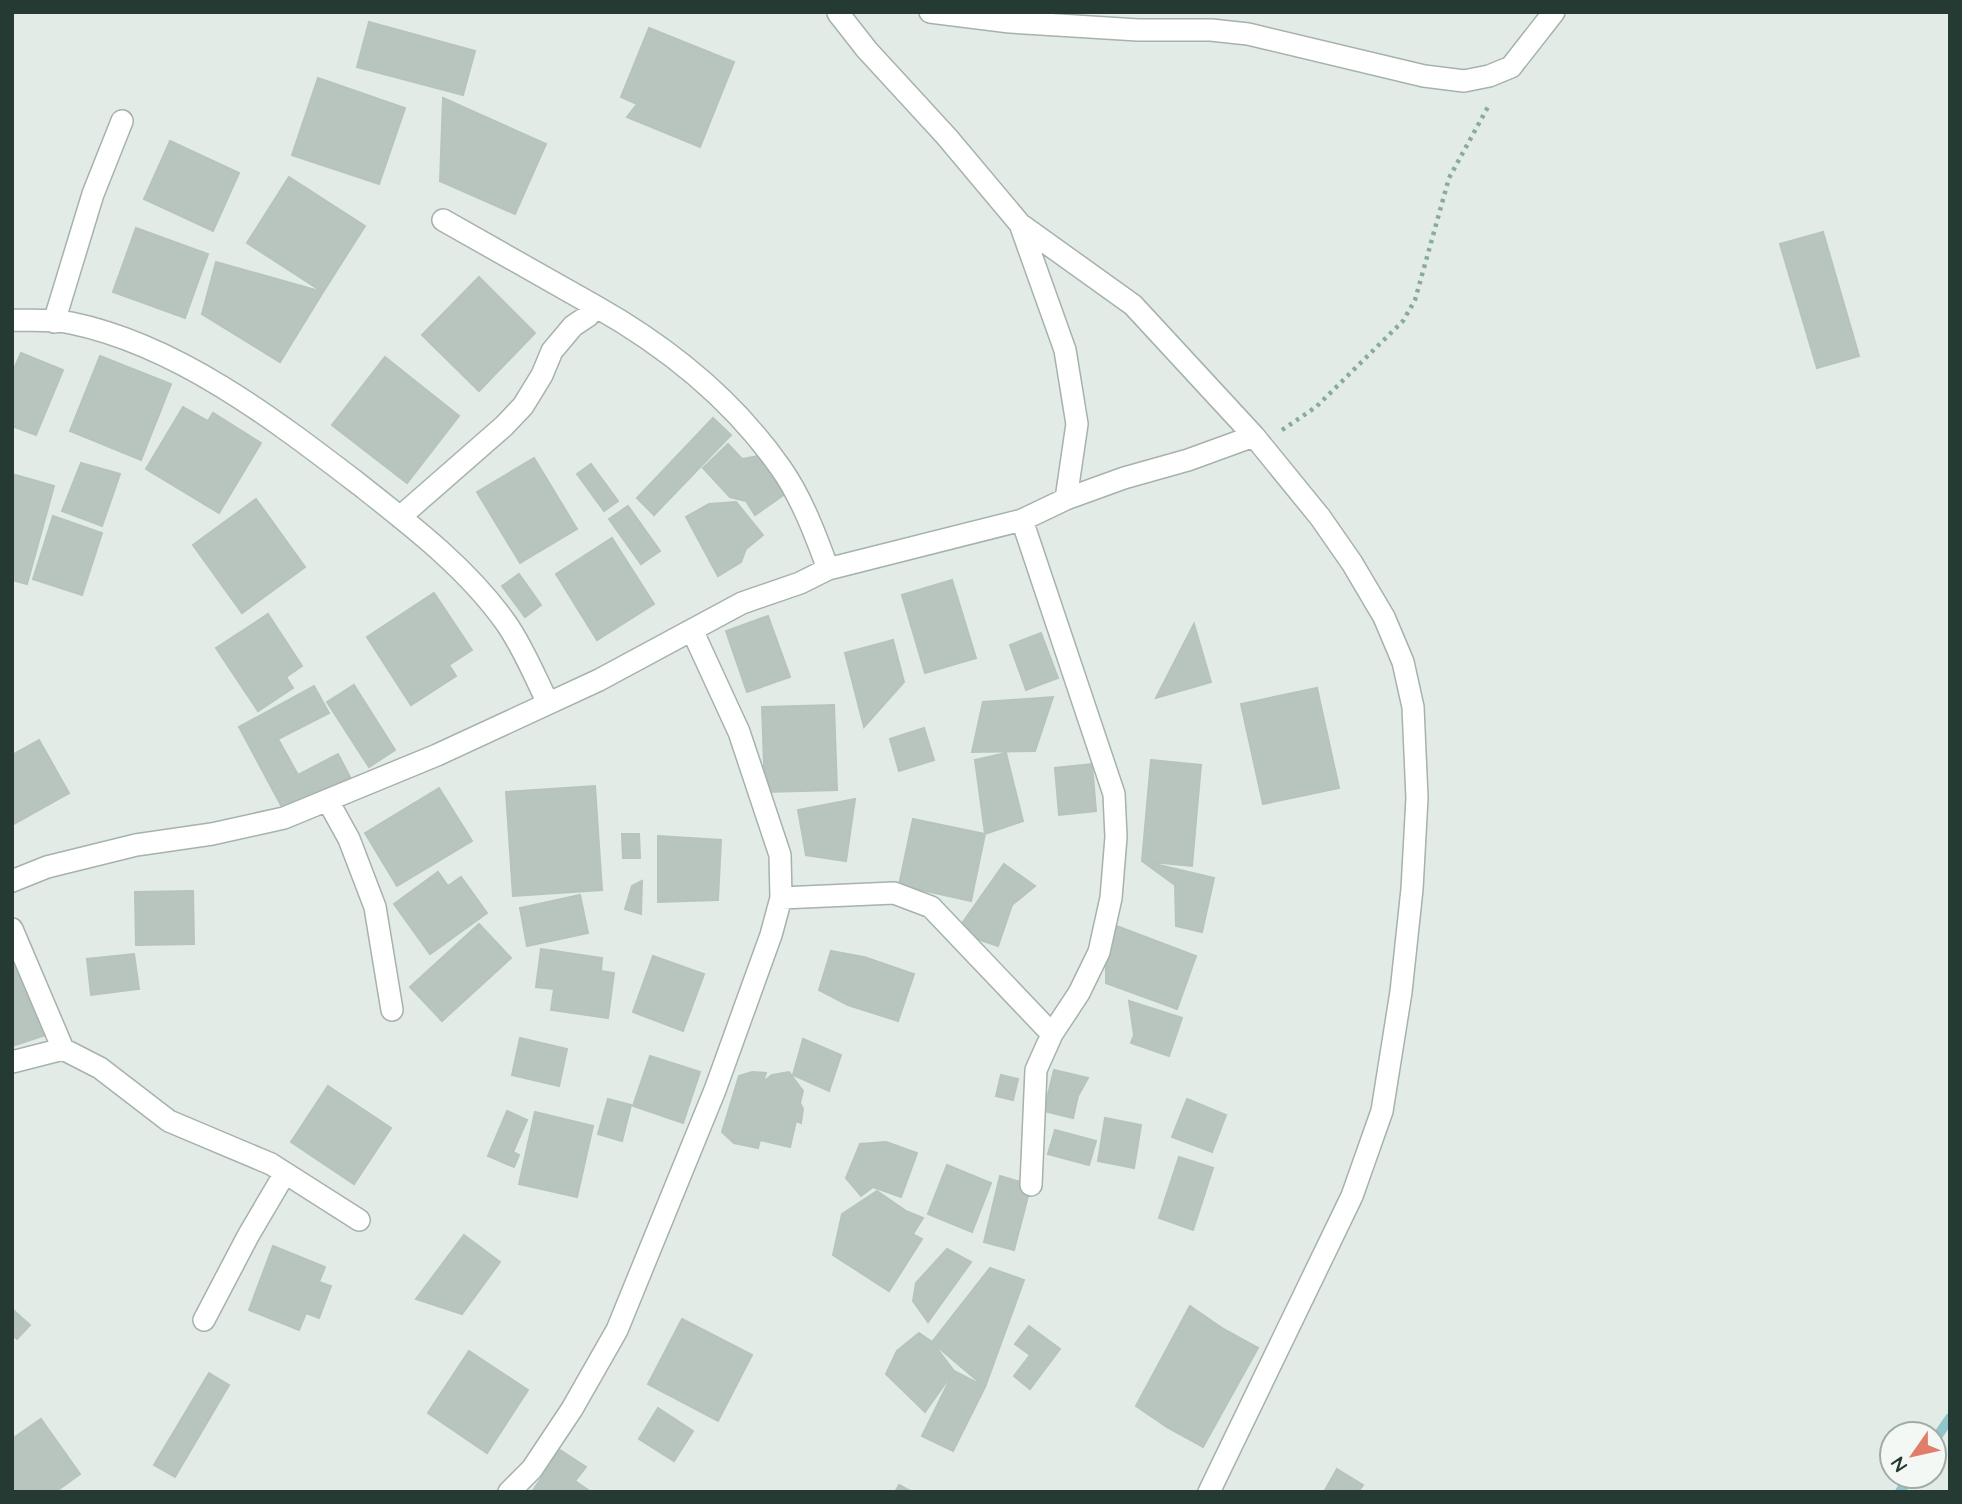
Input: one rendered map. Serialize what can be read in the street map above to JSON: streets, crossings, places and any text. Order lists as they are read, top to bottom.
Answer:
{
  "north": "bottom left"
}
